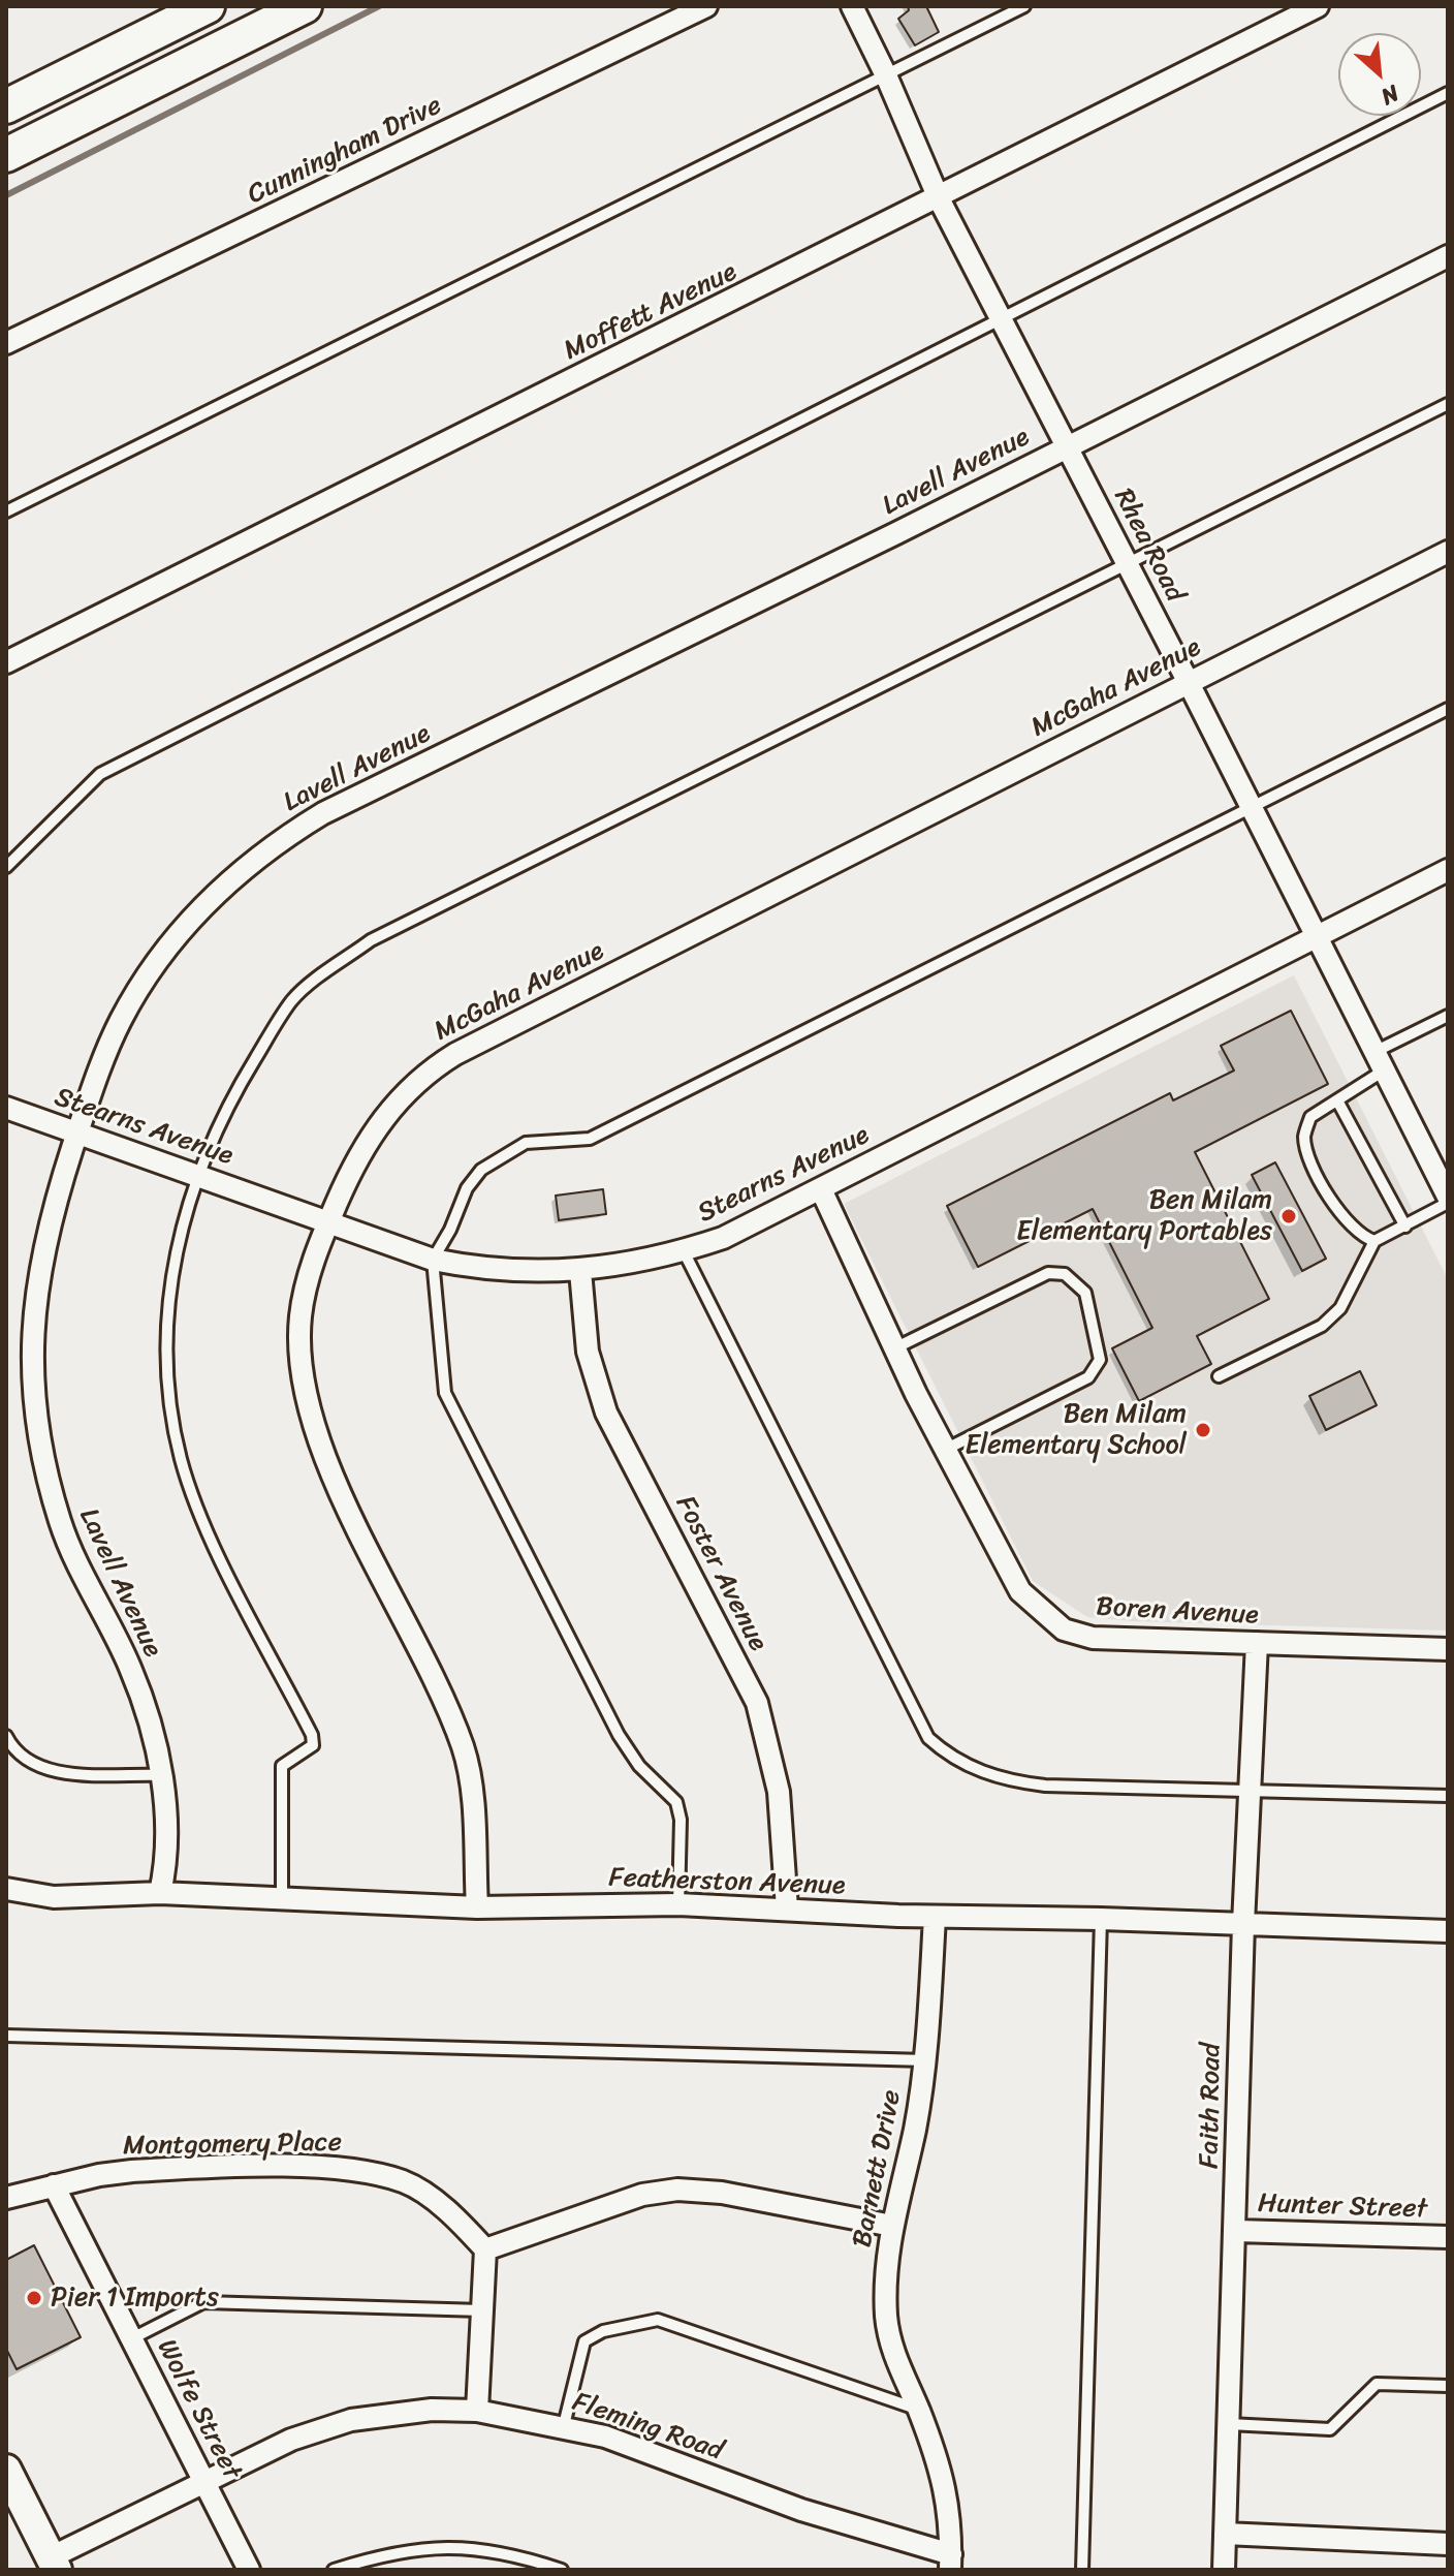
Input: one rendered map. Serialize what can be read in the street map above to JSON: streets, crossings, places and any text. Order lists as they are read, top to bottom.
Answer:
{
  "streets": {
    "street": [
      "Cunningham Drive",
      "Moffett Avenue",
      "Lavell Avenue",
      "Rhea Road",
      "McGaha Avenue",
      "Stearns Avenue",
      "Foster Avenue",
      "Boren Avenue",
      "Featherston Avenue",
      "Faith Road",
      "Montgomery Place",
      "Barnett Drive",
      "Hunter Street",
      "Wolfe Street",
      "Fleming Road"
    ]
  },
  "crossings": [
    ["Moffett Avenue", "Rhea Road"],
    ["Lavell Avenue", "Rhea Road"],
    ["Lavell Avenue", "Stearns Avenue"],
    ["Lavell Avenue", "Featherston Avenue"],
    ["Rhea Road", "McGaha Avenue"],
    ["Rhea Road", "Stearns Avenue"],
    ["McGaha Avenue", "Stearns Avenue"],
    ["McGaha Avenue", "Featherston Avenue"],
    ["Stearns Avenue", "Foster Avenue"],
    ["Stearns Avenue", "Boren Avenue"],
    ["Foster Avenue", "Featherston Avenue"],
    ["Boren Avenue", "Faith Road"],
    ["Featherston Avenue", "Faith Road"],
    ["Featherston Avenue", "Barnett Drive"],
    ["Faith Road", "Hunter Street"],
    ["Montgomery Place", "Wolfe Street"],
    ["Barnett Drive", "Fleming Road"],
    ["Wolfe Street", "Fleming Road"]
  ],
  "places": ["Ben Milam Elementary Portables", "Ben Milam Elementary School", "Pier 1 Imports"],
  "north": "bottom right"
}
